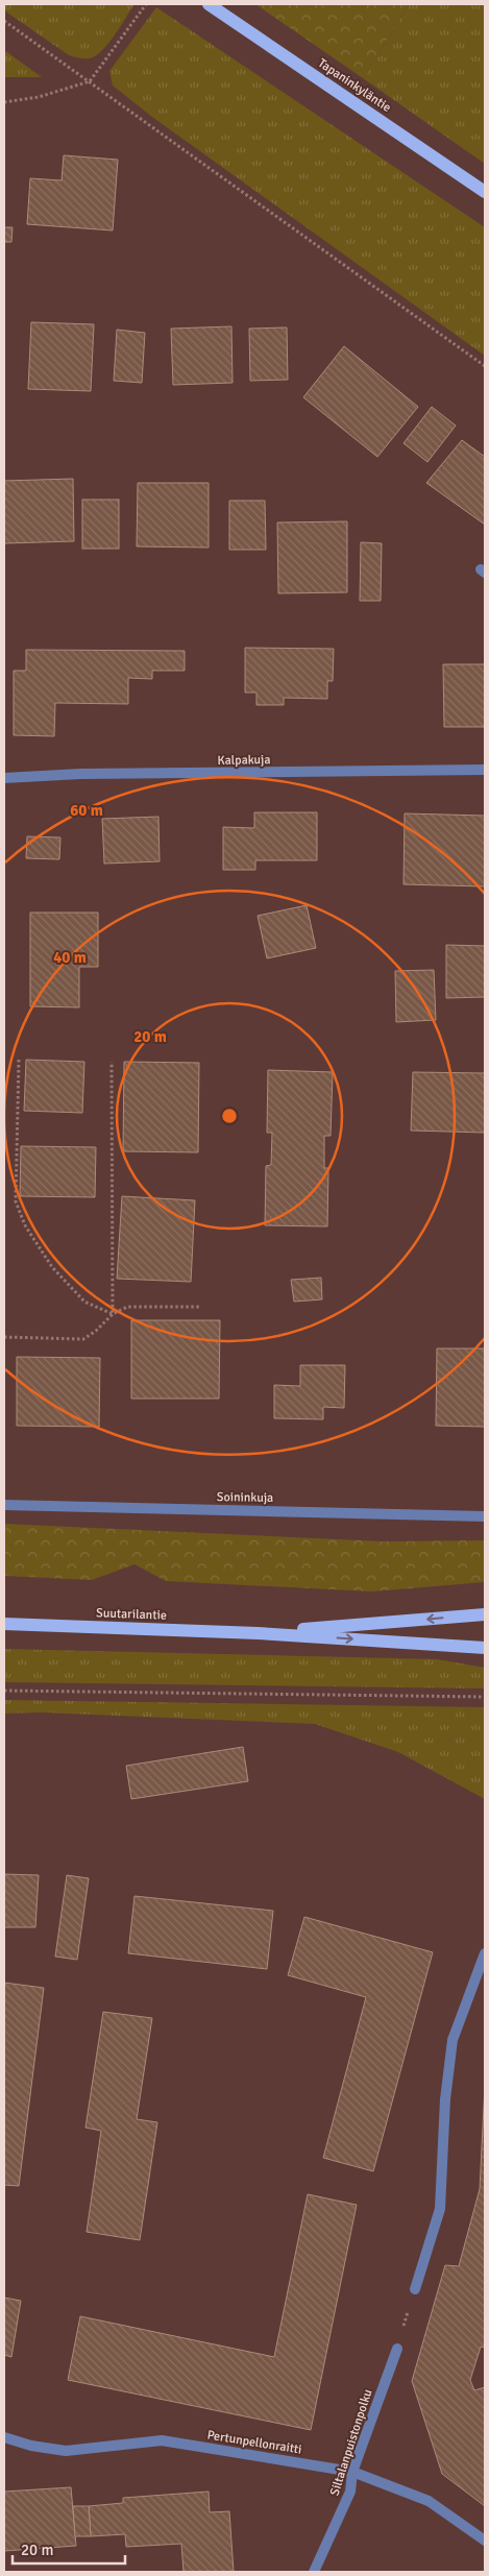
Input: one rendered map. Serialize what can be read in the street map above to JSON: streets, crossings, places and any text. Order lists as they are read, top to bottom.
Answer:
{
  "streets": {
    "main road": ["Tapaninkyläntie", "Suutarilantie"],
    "street": [
      "Kalpakuja",
      "Soininkuja",
      "Pertunpellonraitti",
      "Siltalanpuistonpolku"
    ]
  },
  "crossings": [
    ["Pertunpellonraitti", "Siltalanpuistonpolku"]
  ],
  "scale_bar": "20 m",
  "rings": ["60 m", "40 m", "20 m"]
}
